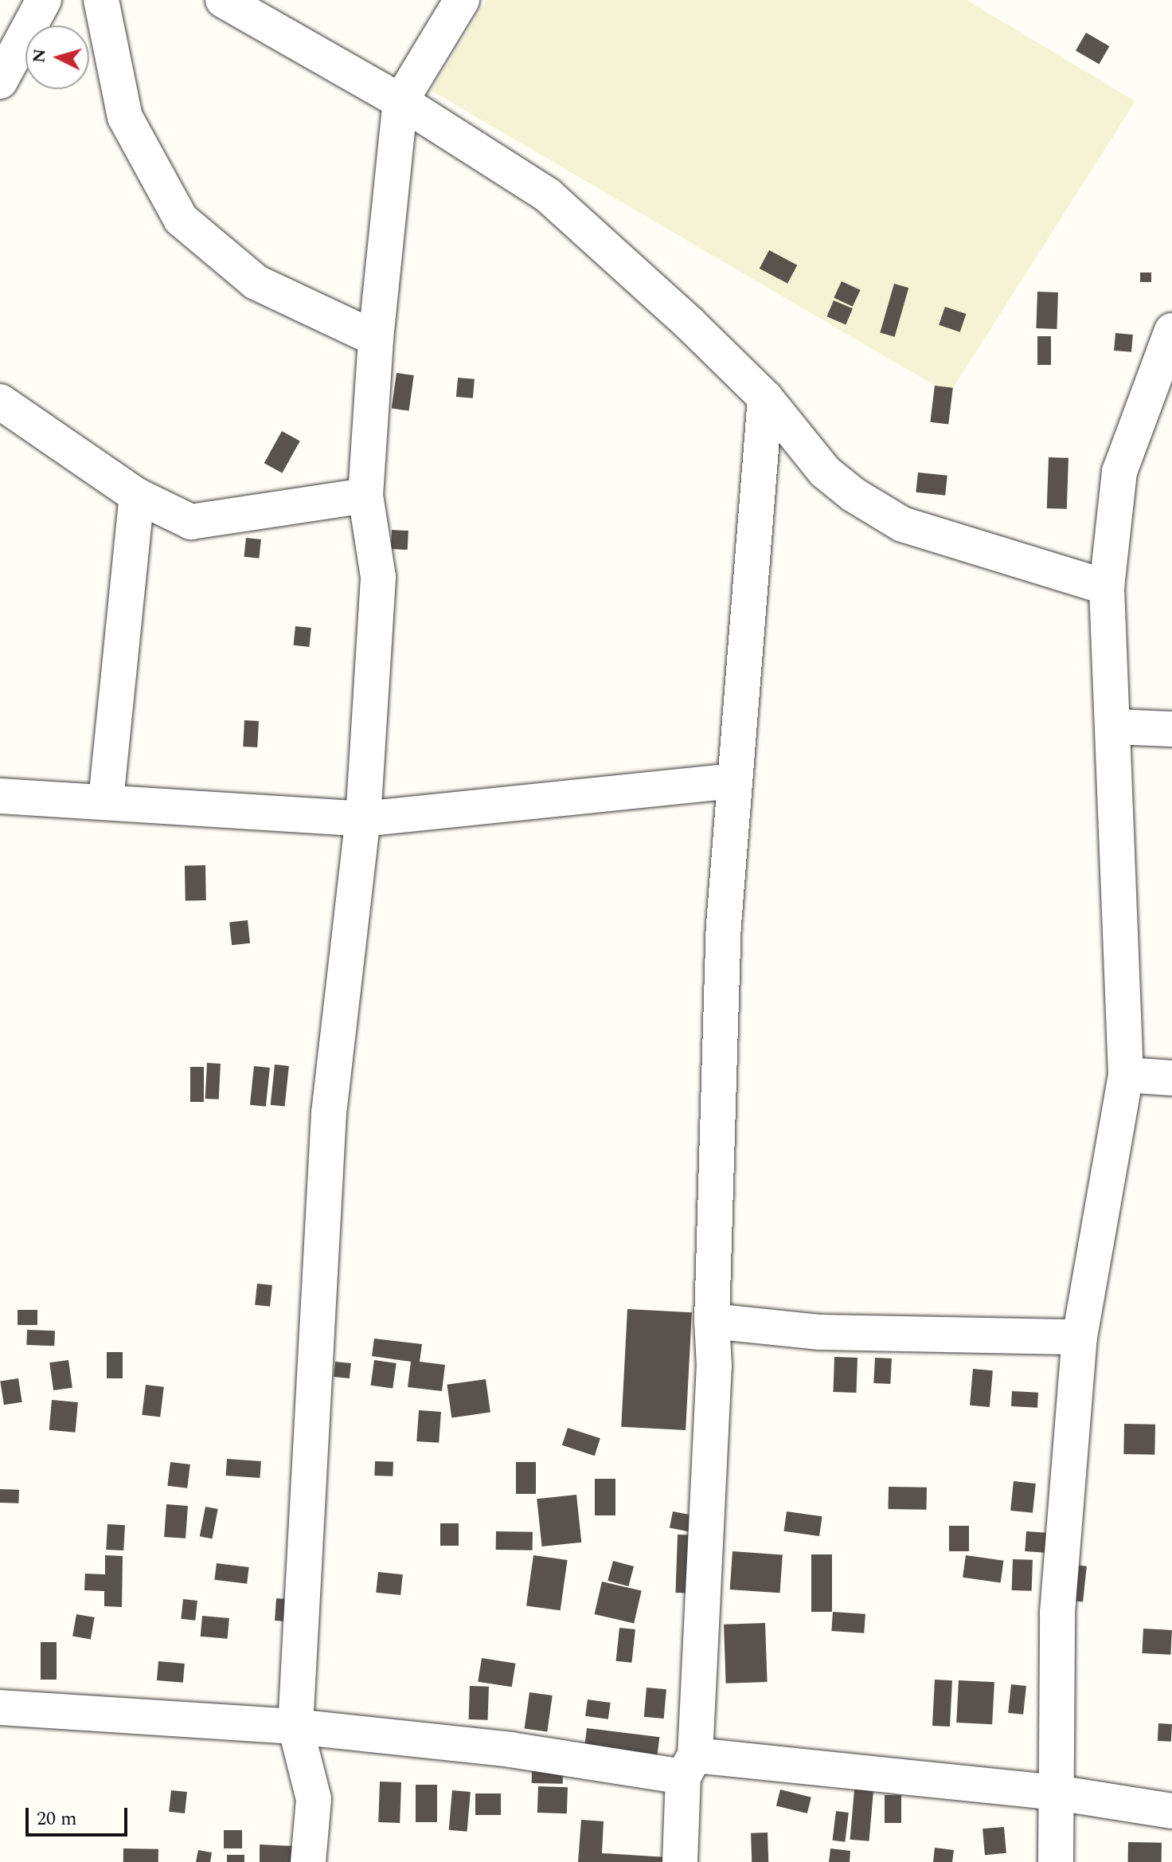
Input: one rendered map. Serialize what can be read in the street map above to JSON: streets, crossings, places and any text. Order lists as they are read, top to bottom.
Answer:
{
  "scale_bar": "20 m",
  "north": "left"
}
